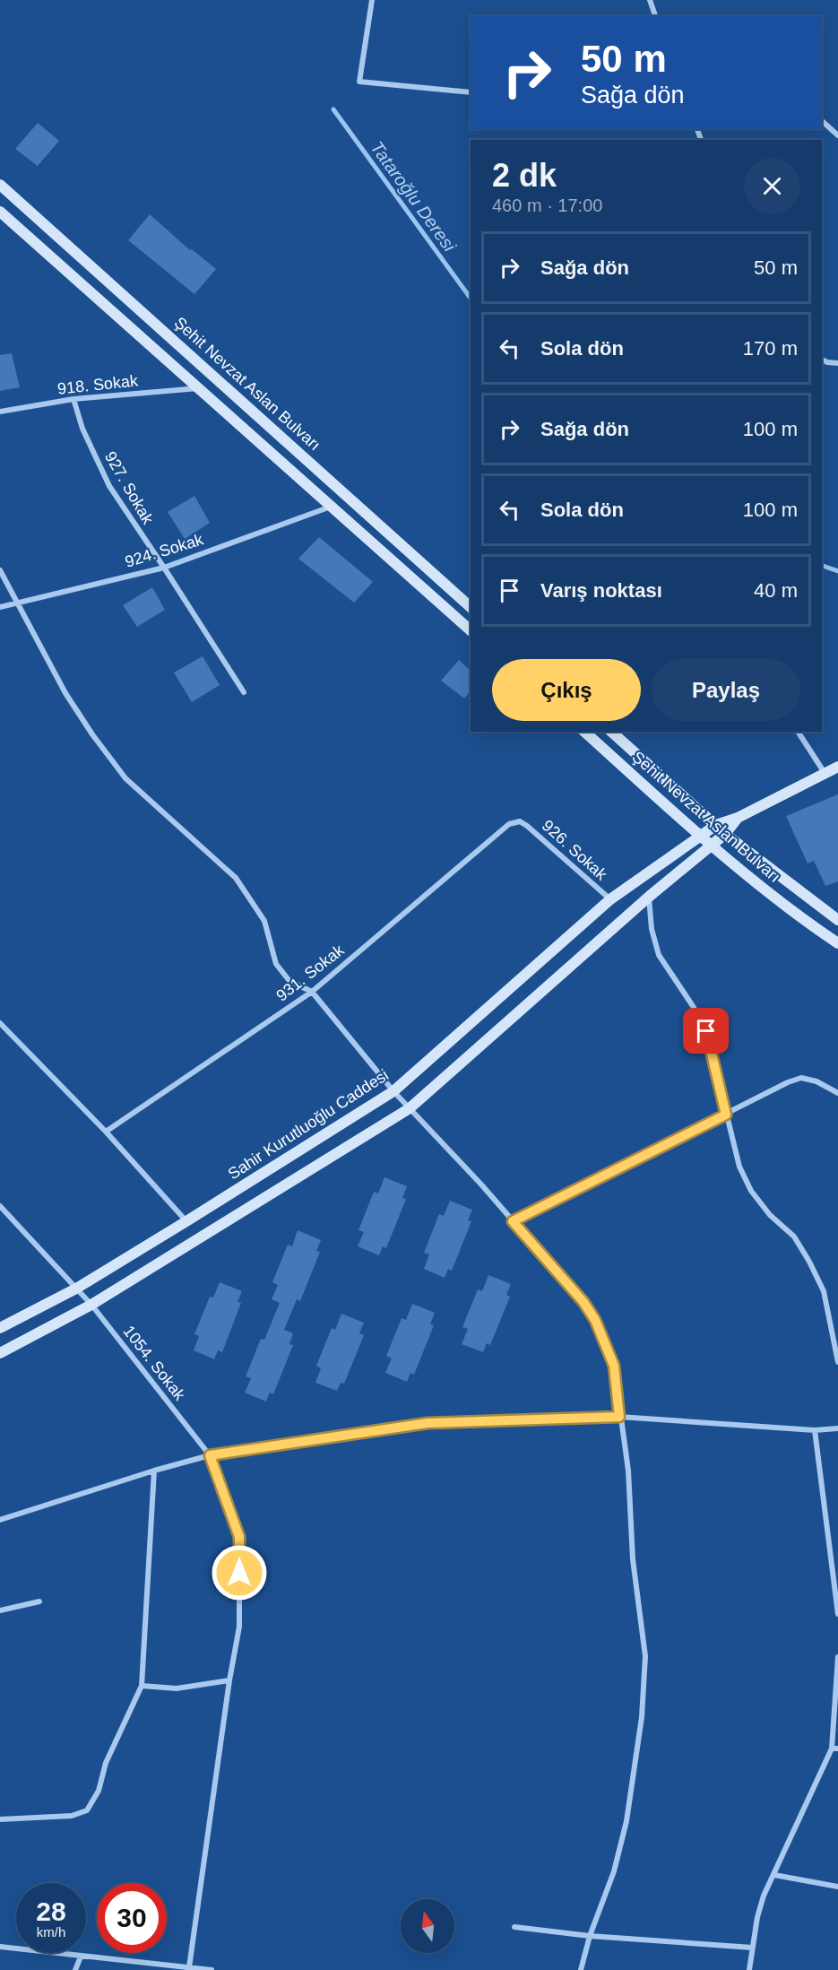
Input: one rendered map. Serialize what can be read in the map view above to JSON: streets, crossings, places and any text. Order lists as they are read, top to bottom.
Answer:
{
  "streets": {
    "street": [
      "Şehit Nevzat Aslan Bulvarı",
      "918. Sokak",
      "927. Sokak",
      "924. Sokak",
      "926. Sokak",
      "931. Sokak",
      "Sahir Kurutluoğlu Caddesi",
      "1054. Sokak"
    ]
  },
  "crossings": [
    ["Şehit Nevzat Aslan Bulvarı", "Sahir Kurutluoğlu Caddesi"],
    ["918. Sokak", "927. Sokak"],
    ["927. Sokak", "924. Sokak"],
    ["926. Sokak", "931. Sokak"],
    ["926. Sokak", "Sahir Kurutluoğlu Caddesi"],
    ["Sahir Kurutluoğlu Caddesi", "1054. Sokak"]
  ],
  "water": ["Tataroğlu Deresi"],
  "north": "top",
  "page": {
    "turn": ["50 m", "Sağa dön"],
    "heading": ["2 dk", "460 m · 17:00"],
    "list": [
      {
        "name": "Sağa dön",
        "value": "50 m"
      },
      {
        "name": "Sola dön",
        "value": "170 m"
      },
      {
        "name": "Sağa dön",
        "value": "100 m"
      },
      {
        "name": "Sola dön",
        "value": "100 m"
      },
      {
        "name": "Varış noktası",
        "value": "40 m"
      }
    ],
    "buttons": ["Çıkış", "Paylaş"],
    "speed": "28 km/h",
    "limit": "30"
  }
}
